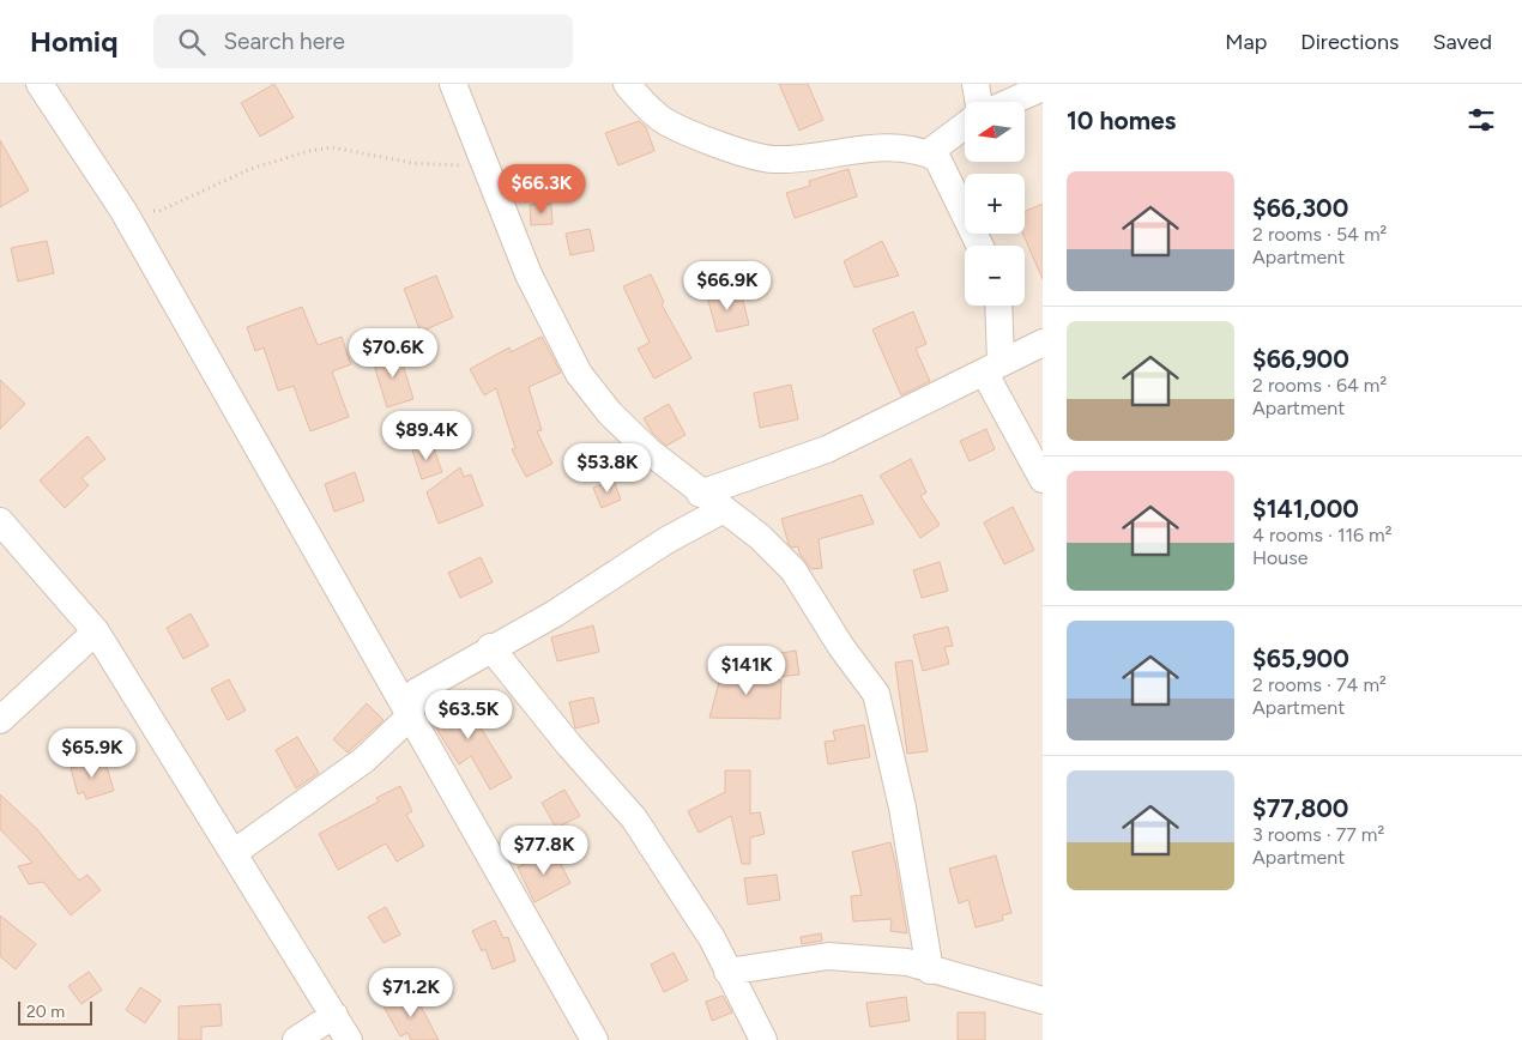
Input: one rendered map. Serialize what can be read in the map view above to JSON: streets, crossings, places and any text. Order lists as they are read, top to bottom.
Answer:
{
  "scale_bar": "20 m",
  "north": "left",
  "page": {
    "header": "Homiq",
    "search": "Search here",
    "nav": ["Map", "Directions", "Saved"],
    "heading": "10 homes",
    "map_buttons": ["+", "−"],
    "list": [
      {
        "name": "$66,300",
        "note": "2 rooms · 54 m² · Apartment"
      },
      {
        "name": "$66,900",
        "note": "2 rooms · 64 m² · Apartment"
      },
      {
        "name": "$141,000",
        "note": "4 rooms · 116 m² · House"
      },
      {
        "name": "$65,900",
        "note": "2 rooms · 74 m² · Apartment"
      },
      {
        "name": "$77,800",
        "note": "3 rooms · 77 m² · Apartment"
      }
    ],
    "price": [
      "$66.3K",
      "$66.9K",
      "$70.6K",
      "$89.4K",
      "$53.8K",
      "$141K",
      "$63.5K",
      "$65.9K",
      "$77.8K",
      "$71.2K"
    ],
    "scale": "20 m"
  }
}
